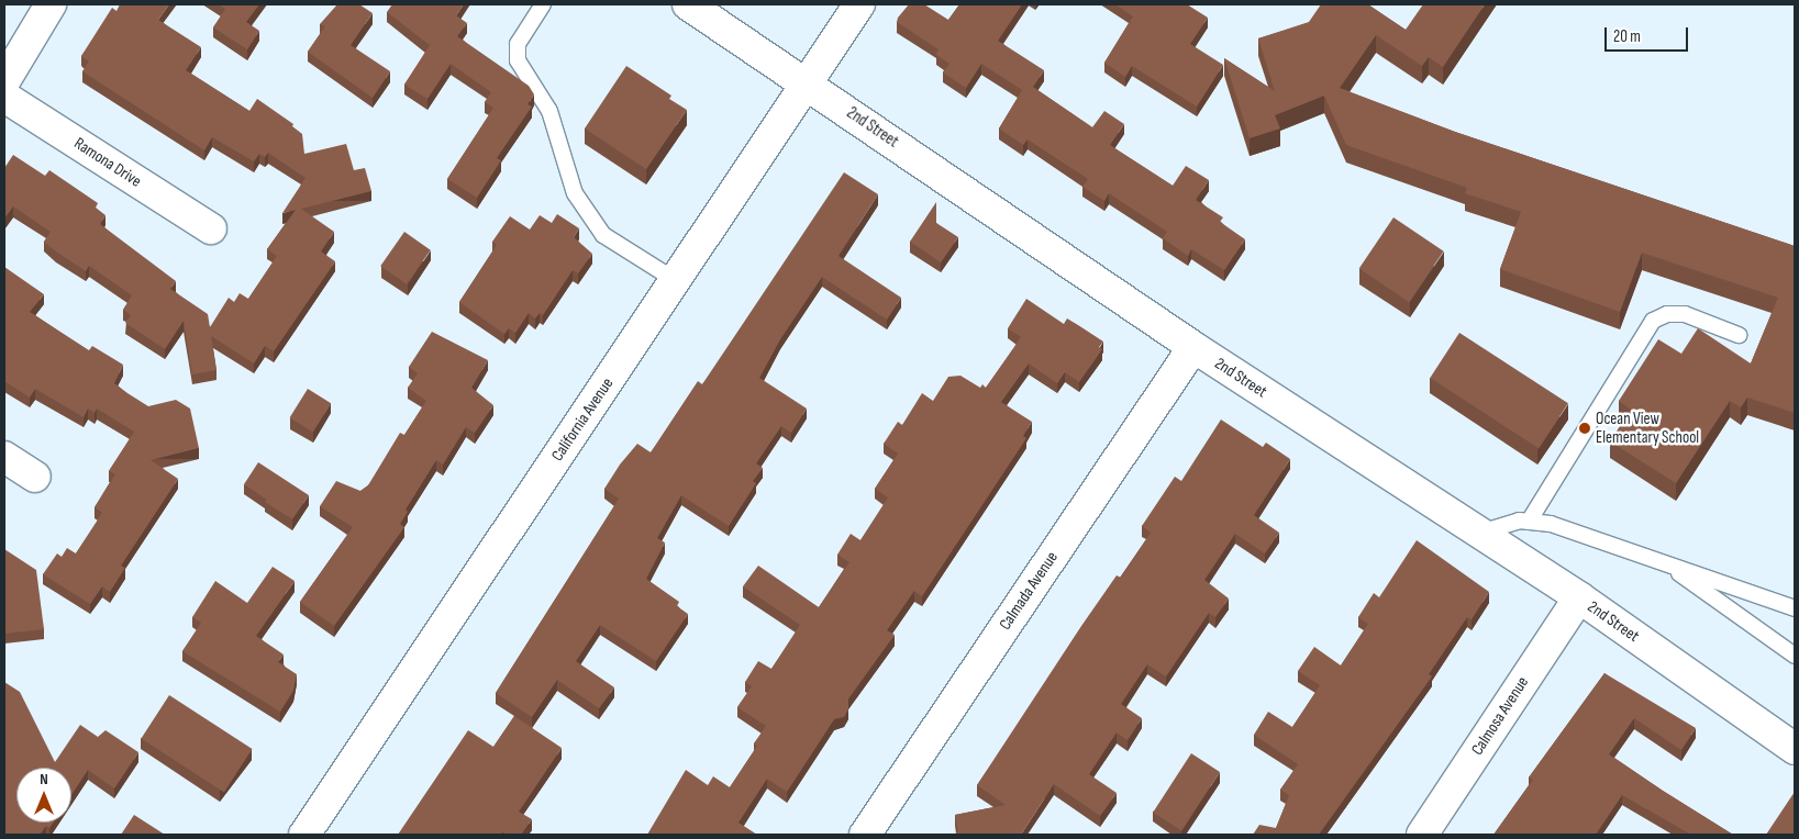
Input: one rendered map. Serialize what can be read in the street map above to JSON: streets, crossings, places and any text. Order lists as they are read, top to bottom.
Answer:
{
  "streets": {
    "street": [
      "2nd Street",
      "Ramona Drive",
      "California Avenue",
      "Calmada Avenue",
      "Calmosa Avenue"
    ]
  },
  "crossings": [
    ["2nd Street", "California Avenue"],
    ["2nd Street", "Calmada Avenue"],
    ["2nd Street", "Calmosa Avenue"]
  ],
  "places": ["Ocean View Elementary School"],
  "scale_bar": "20 m",
  "north": "top"
}
